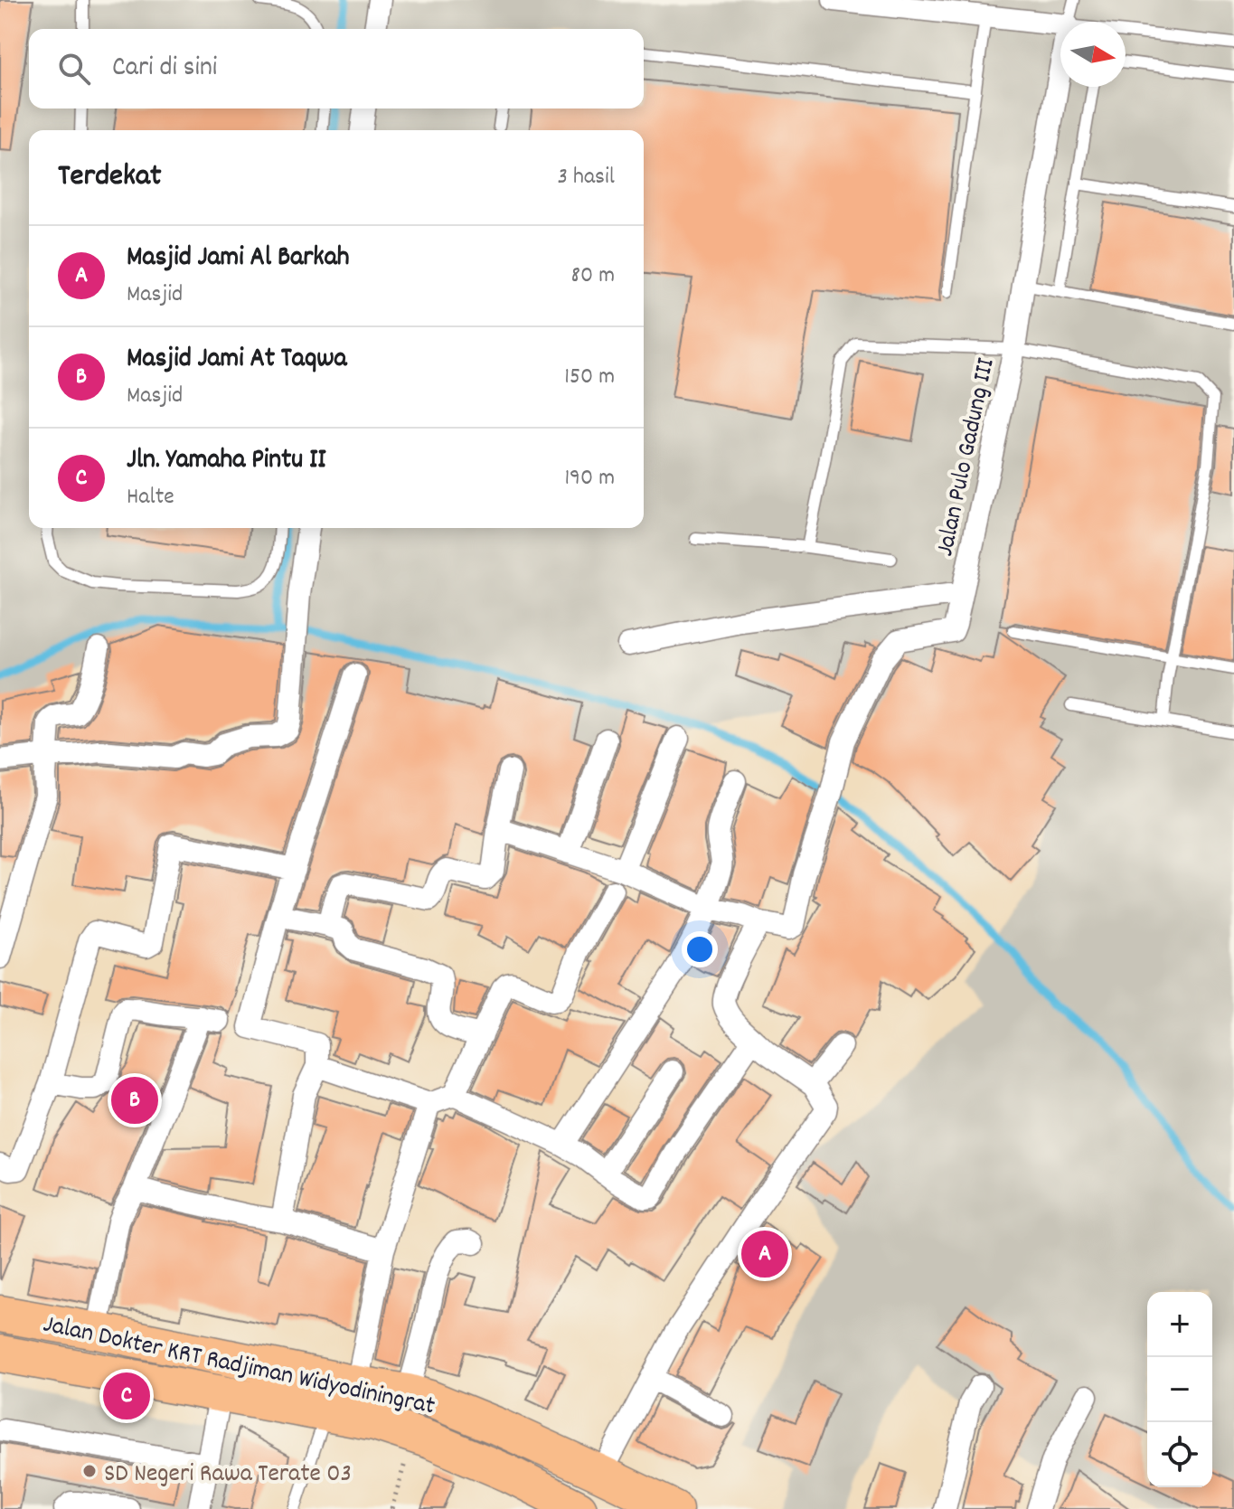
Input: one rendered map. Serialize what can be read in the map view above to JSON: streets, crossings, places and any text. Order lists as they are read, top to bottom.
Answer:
{
  "streets": {
    "main road": ["Jalan Dokter KRT Radjiman Widyodiningrat"],
    "street": ["Jalan Pulo Gadung III"]
  },
  "places": ["SD Negeri Rawa Terate 03"],
  "north": "right",
  "page": {
    "search": "Cari di sini",
    "heading": ["Terdekat", "3 hasil"],
    "list": [
      {
        "mark": "A",
        "name": "Masjid Jami Al Barkah",
        "note": "Masjid",
        "value": "80 m"
      },
      {
        "mark": "B",
        "name": "Masjid Jami At Taqwa",
        "note": "Masjid",
        "value": "150 m"
      },
      {
        "mark": "C",
        "name": "Jln. Yamaha Pintu II",
        "note": "Halte",
        "value": "190 m"
      }
    ],
    "pins": ["B", "A", "C"],
    "map_buttons": ["+", "−"]
  }
}
